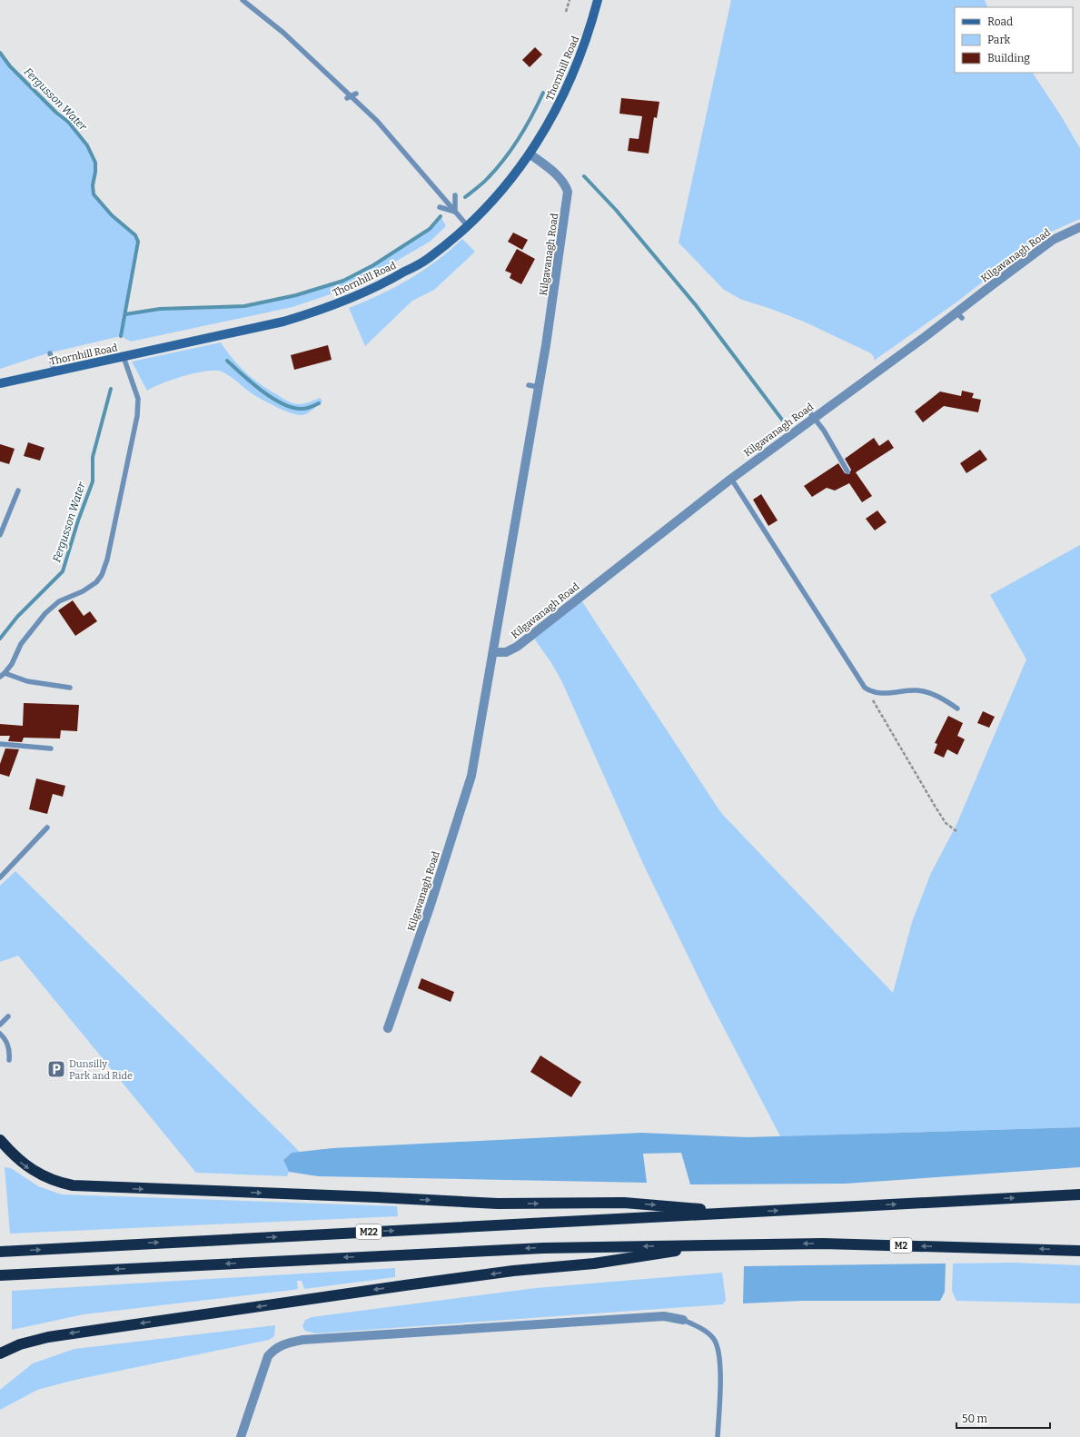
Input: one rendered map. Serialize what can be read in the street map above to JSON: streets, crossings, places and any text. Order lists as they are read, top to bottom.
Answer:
{
  "streets": {
    "highway": ["M22", "M2"],
    "street": ["Thornhill Road", "Kilgavanagh Road"]
  },
  "crossings": [
    ["Thornhill Road", "Kilgavanagh Road"]
  ],
  "water": ["Fergusson Water"],
  "places": {
    "parking": ["Dunsilly Park and Ride"]
  },
  "legend": ["Road", "Park", "Building"],
  "scale_bar": "50 m"
}
